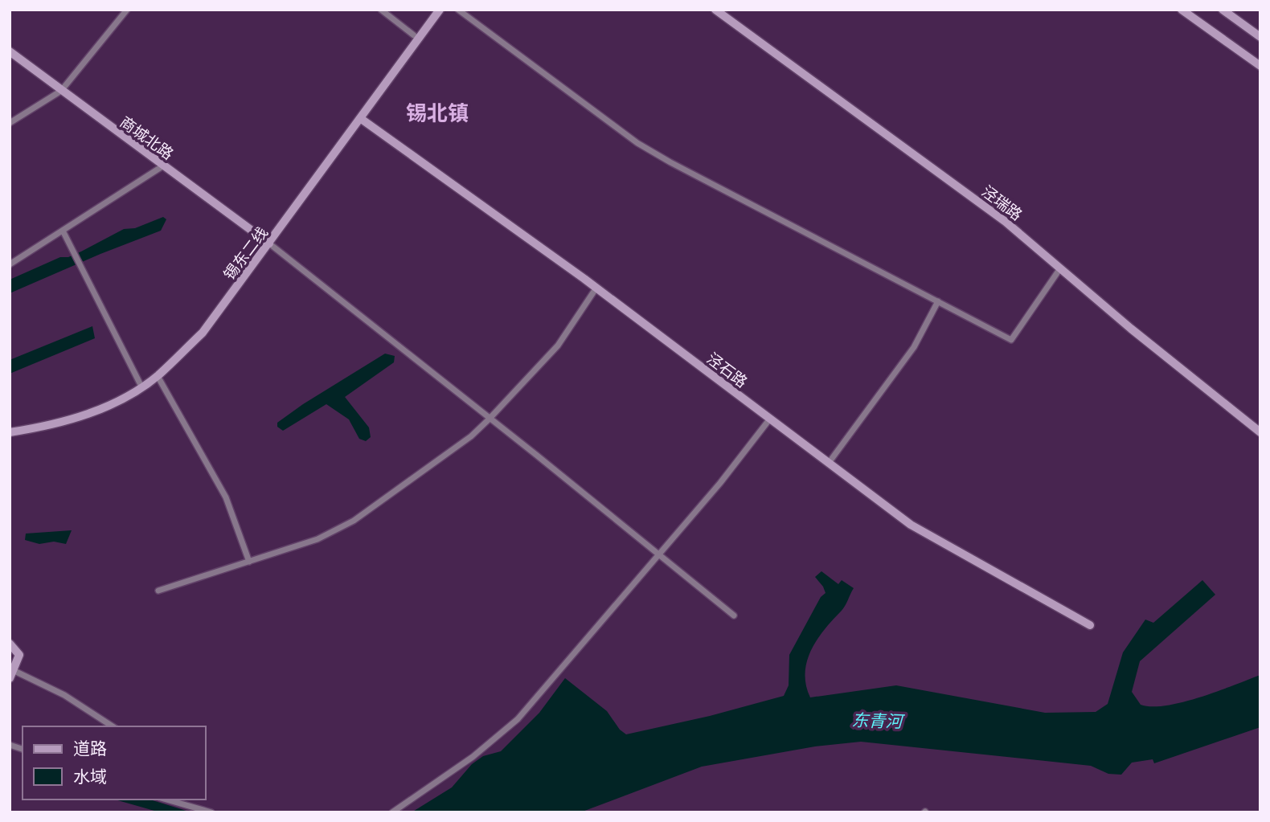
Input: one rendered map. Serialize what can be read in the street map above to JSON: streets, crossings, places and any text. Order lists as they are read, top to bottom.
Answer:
{
  "streets": {
    "street": [
      "商城北路",
      "泾瑞路",
      "锡东二线",
      "泾石路"
    ]
  },
  "crossings": [
    ["商城北路", "锡东二线"],
    ["锡东二线", "泾石路"]
  ],
  "districts": ["锡北镇"],
  "water": ["东青河"],
  "legend": ["道路", "水域"]
}
